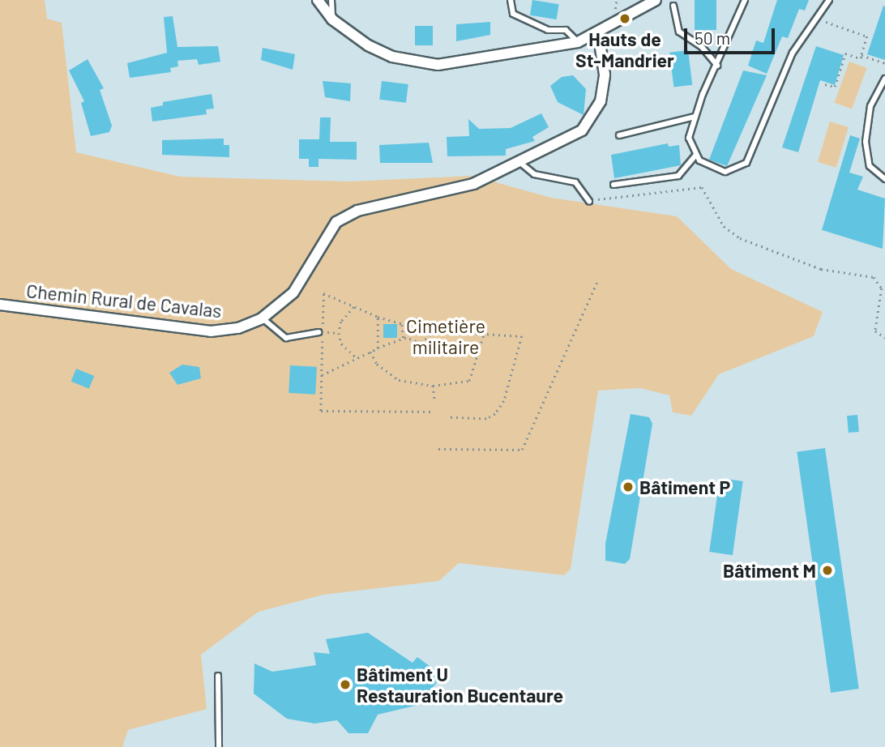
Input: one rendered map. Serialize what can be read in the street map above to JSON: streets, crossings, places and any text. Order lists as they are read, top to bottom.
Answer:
{
  "streets": {
    "street": ["Chemin Rural de Cavalas"]
  },
  "parks": ["Cimetière militaire"],
  "places": [
    "Hauts de St-Mandrier",
    "Bâtiment P",
    "Bâtiment M",
    "Bâtiment U Restauration Bucentaure"
  ],
  "scale_bar": "50 m"
}
